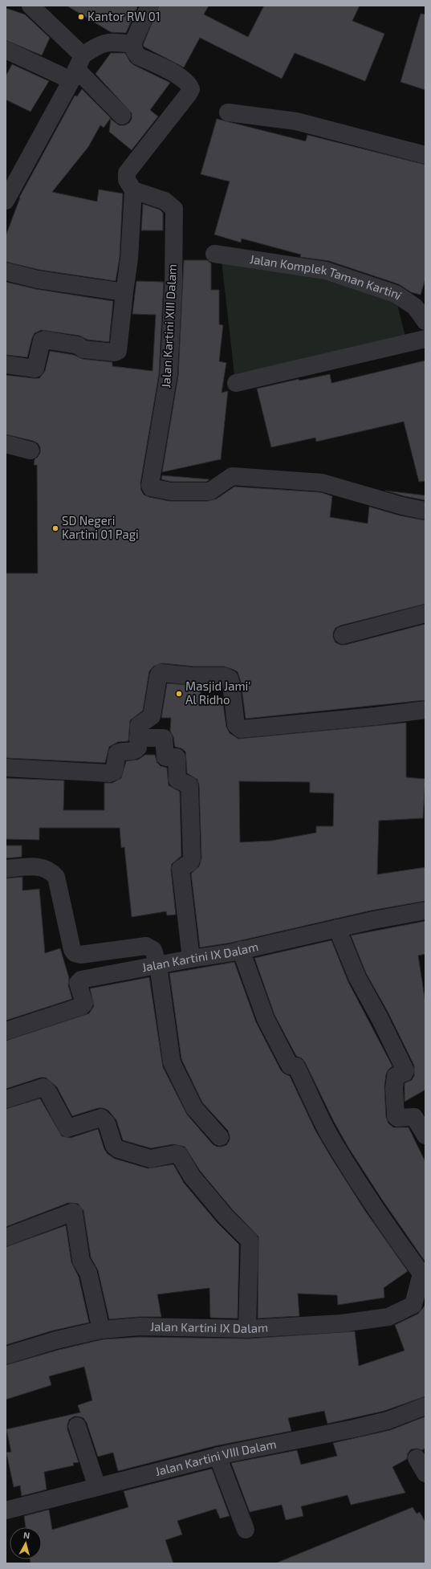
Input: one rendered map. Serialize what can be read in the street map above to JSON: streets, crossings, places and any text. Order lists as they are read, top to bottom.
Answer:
{
  "streets": {
    "street": [
      "Jalan Komplek Taman Kartini",
      "Jalan Kartini XIII Dalam",
      "Jalan Kartini IX Dalam",
      "Jalan Kartini VIII Dalam"
    ]
  },
  "places": ["Kantor RW 01", "SD Negeri Kartini 01 Pagi", "Masjid Jami' Al Ridho"],
  "north": "top"
}
